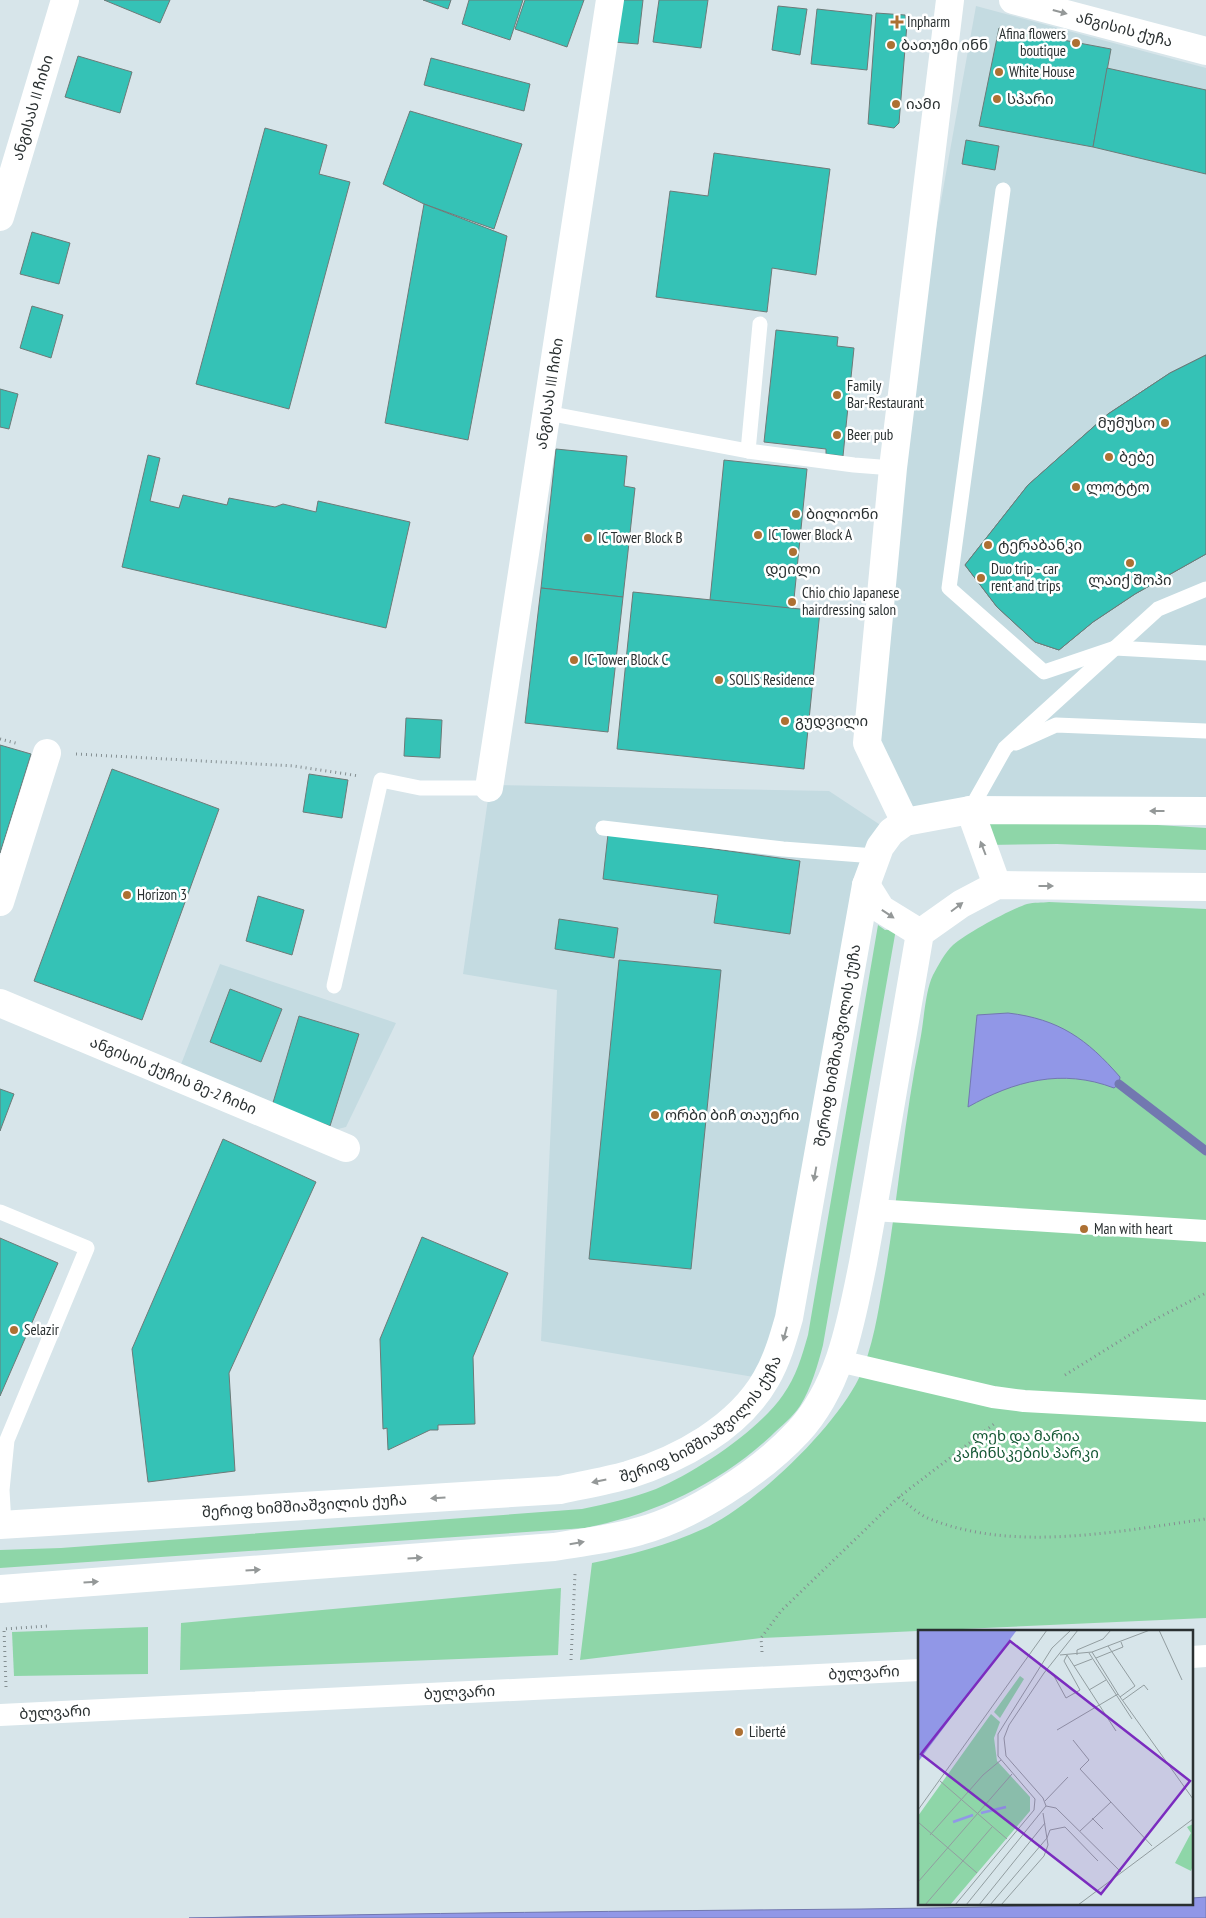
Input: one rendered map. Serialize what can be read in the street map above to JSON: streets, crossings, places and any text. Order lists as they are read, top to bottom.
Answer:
{
  "streets": {
    "main road": [
      "ანგისის ქუჩა",
      "ანგისას II ჩიხი",
      "ანგისას III ჩიხი",
      "შერიფ ხიმშიაშვილის ქუჩა",
      "ანგისის ქუჩის მე-2 ჩიხი"
    ],
    "street": ["ბულვარი"]
  },
  "one_way": ["ანგისის ქუჩა", "შერიფ ხიმშიაშვილის ქუჩა"],
  "parks": ["ლეხ და მარია კაჩინსკების პარკი"],
  "places": {
    "health": ["Inpharm"],
    "other": [
      "Afina flowers boutique",
      "ბათუმი ინნ",
      "White House",
      "სპარი",
      "იამი",
      "Family Bar-Restaurant",
      "მუმუსო",
      "Beer pub",
      "ბებე",
      "ლოტტო",
      "ბილიონი",
      "IC Tower Block A",
      "IC Tower Block B",
      "ტერაბანკი",
      "დეილი",
      "ლაიქ შოპი",
      "Duo trip - car rent and trips",
      "Chio chio Japanese hairdressing salon",
      "IC Tower Block C",
      "SOLIS Residence",
      "გუდვილი",
      "Horizon 3",
      "ორბი ბიჩ თაუერი",
      "Man with heart",
      "Selazir",
      "Liberté"
    ]
  }
}
